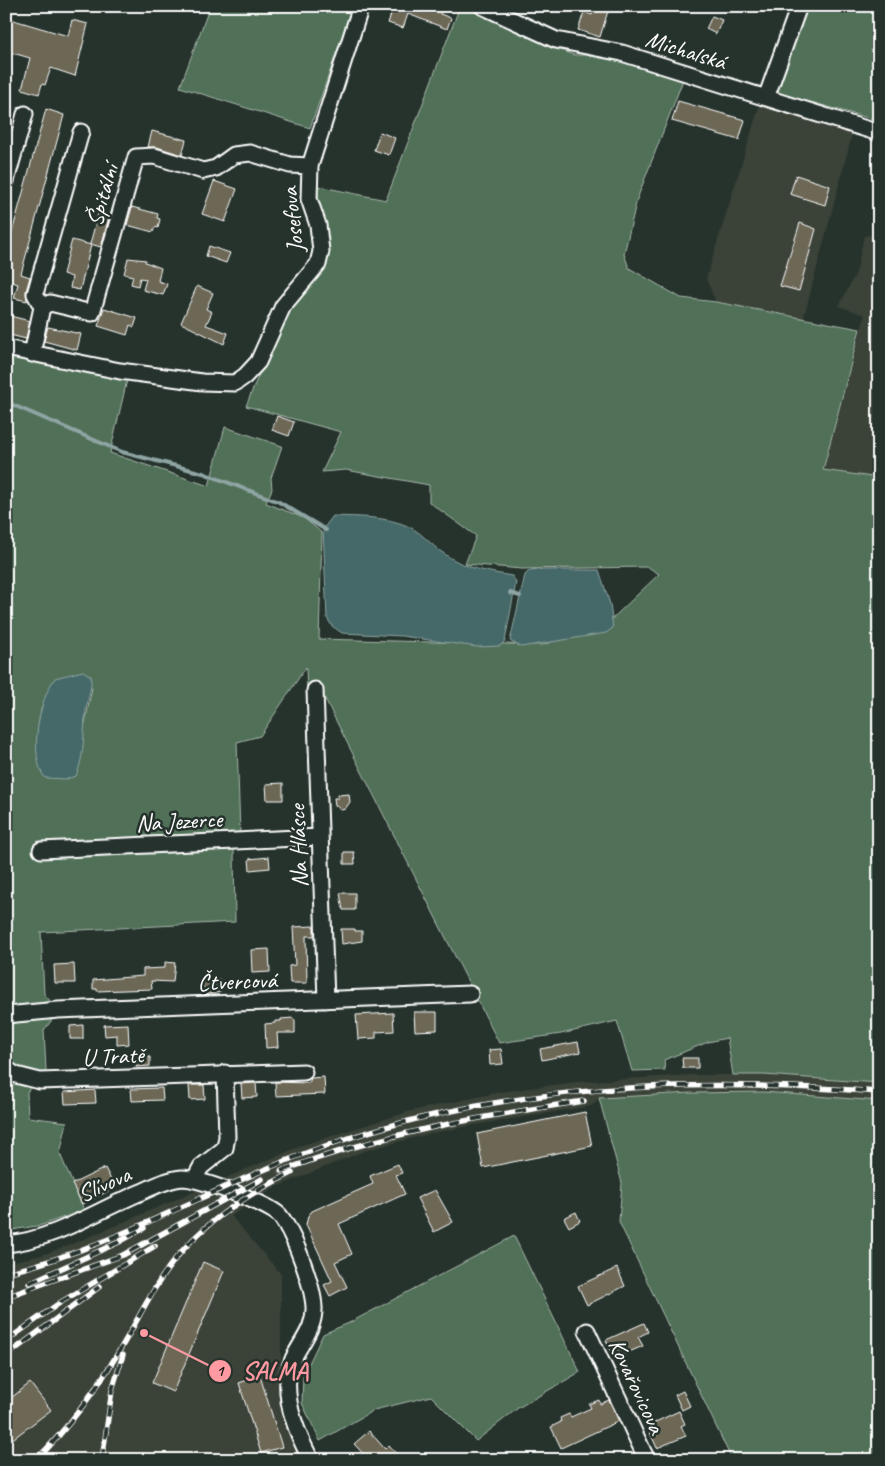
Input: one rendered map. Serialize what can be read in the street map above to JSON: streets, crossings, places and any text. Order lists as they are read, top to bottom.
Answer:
{
  "streets": {
    "street": [
      "Michalská",
      "Špitální",
      "Josefova",
      "Na Jezerce",
      "Na Hlásce",
      "Čtvercová",
      "U Tratě",
      "Slívova",
      "Kovařovicova"
    ]
  },
  "crossings": [
    ["Špitální", "Josefova"],
    ["Na Jezerce", "Na Hlásce"],
    ["Na Hlásce", "Čtvercová"]
  ],
  "places": ["SALMA"]
}
